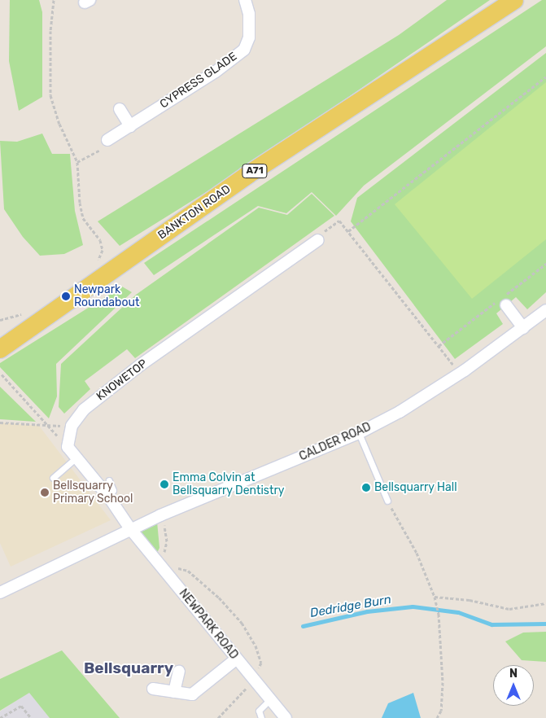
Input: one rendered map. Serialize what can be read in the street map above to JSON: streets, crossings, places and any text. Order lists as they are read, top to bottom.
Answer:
{
  "streets": {
    "main road": ["A71", "BANKTON ROAD"],
    "street": [
      "CYPRESS GLADE",
      "KNOWETOP",
      "CALDER ROAD",
      "NEWPARK ROAD"
    ]
  },
  "crossings": [
    ["KNOWETOP", "CALDER ROAD"],
    ["KNOWETOP", "NEWPARK ROAD"],
    ["CALDER ROAD", "NEWPARK ROAD"]
  ],
  "districts": ["Bellsquarry"],
  "water": ["Dedridge Burn"],
  "places": [
    "Newpark Roundabout",
    "Emma Colvin at Bellsquarry Dentistry",
    "Bellsquarry Hall",
    "Bellsquarry Primary School"
  ],
  "north": "top"
}
